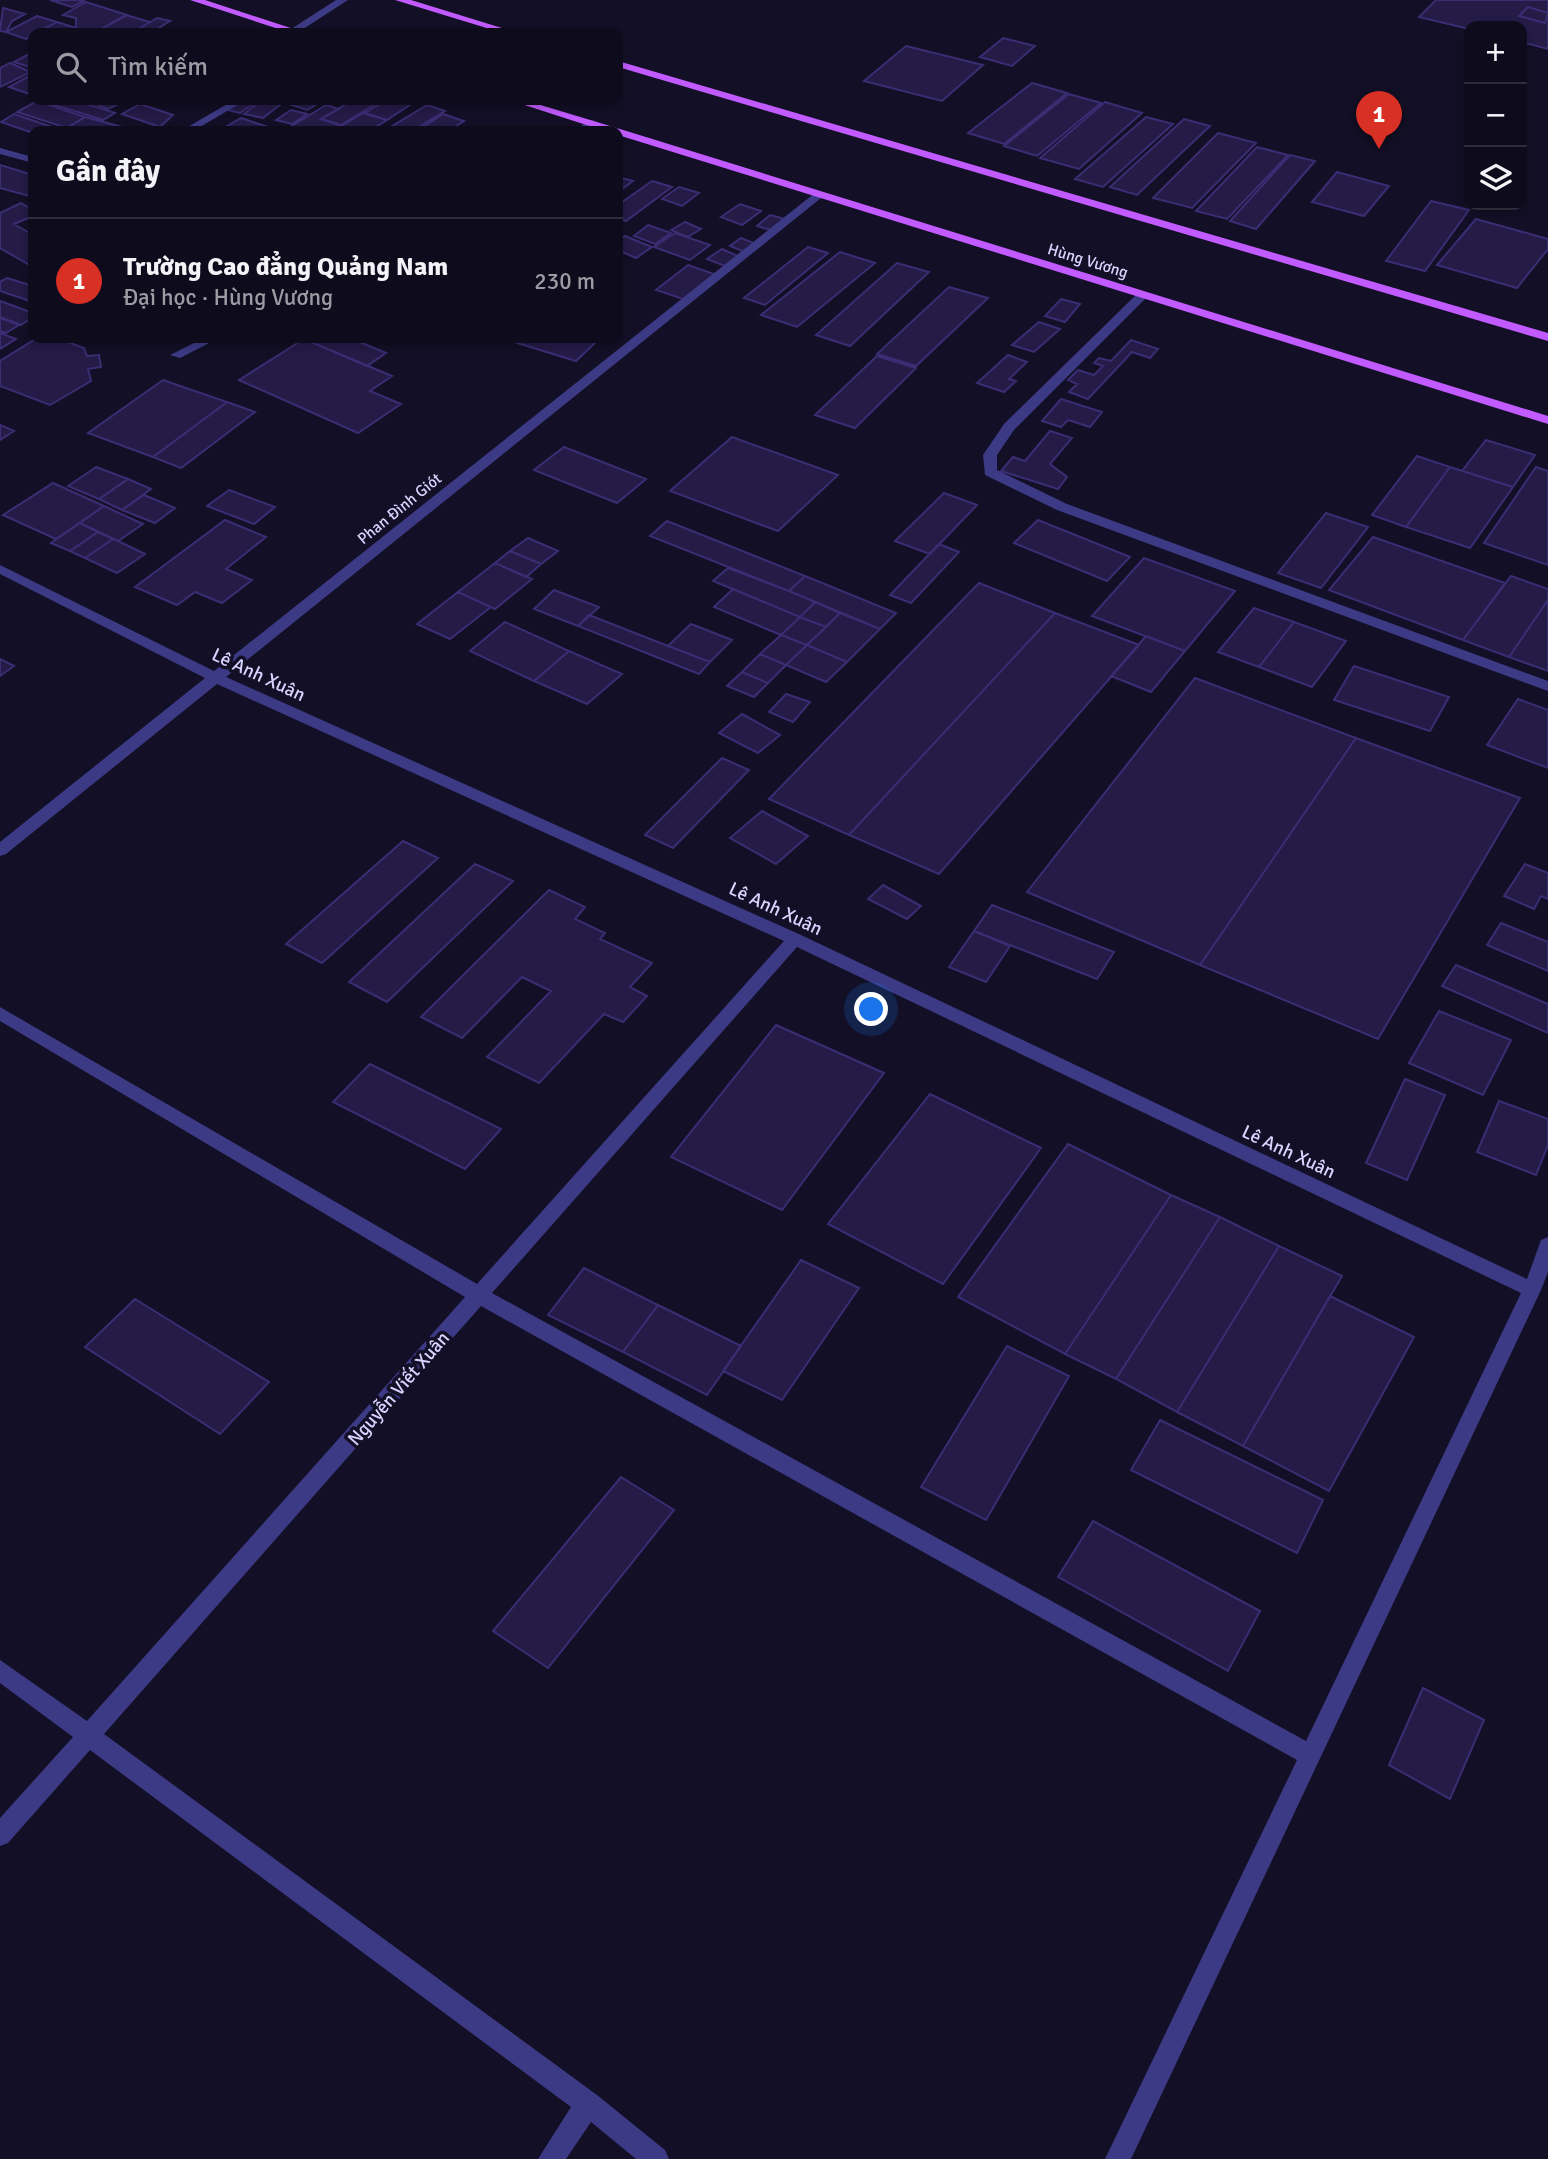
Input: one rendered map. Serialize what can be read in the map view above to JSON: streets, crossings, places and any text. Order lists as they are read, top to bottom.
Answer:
{
  "streets": {
    "main road": ["Hùng Vương"],
    "street": ["Phan Đình Giót", "Lê Anh Xuân", "Nguyễn Viết Xuân"]
  },
  "crossings": [
    ["Hùng Vương", "Phan Đình Giót"],
    ["Phan Đình Giót", "Lê Anh Xuân"],
    ["Lê Anh Xuân", "Nguyễn Viết Xuân"]
  ],
  "page": {
    "map_buttons": ["+", "−"],
    "search": "Tìm kiếm",
    "pins": "1",
    "heading": "Gần đây",
    "list": [
      {
        "mark": "1",
        "name": "Trường Cao đẳng Quảng Nam",
        "note": "Đại học · Hùng Vương",
        "value": "230 m"
      }
    ]
  }
}
